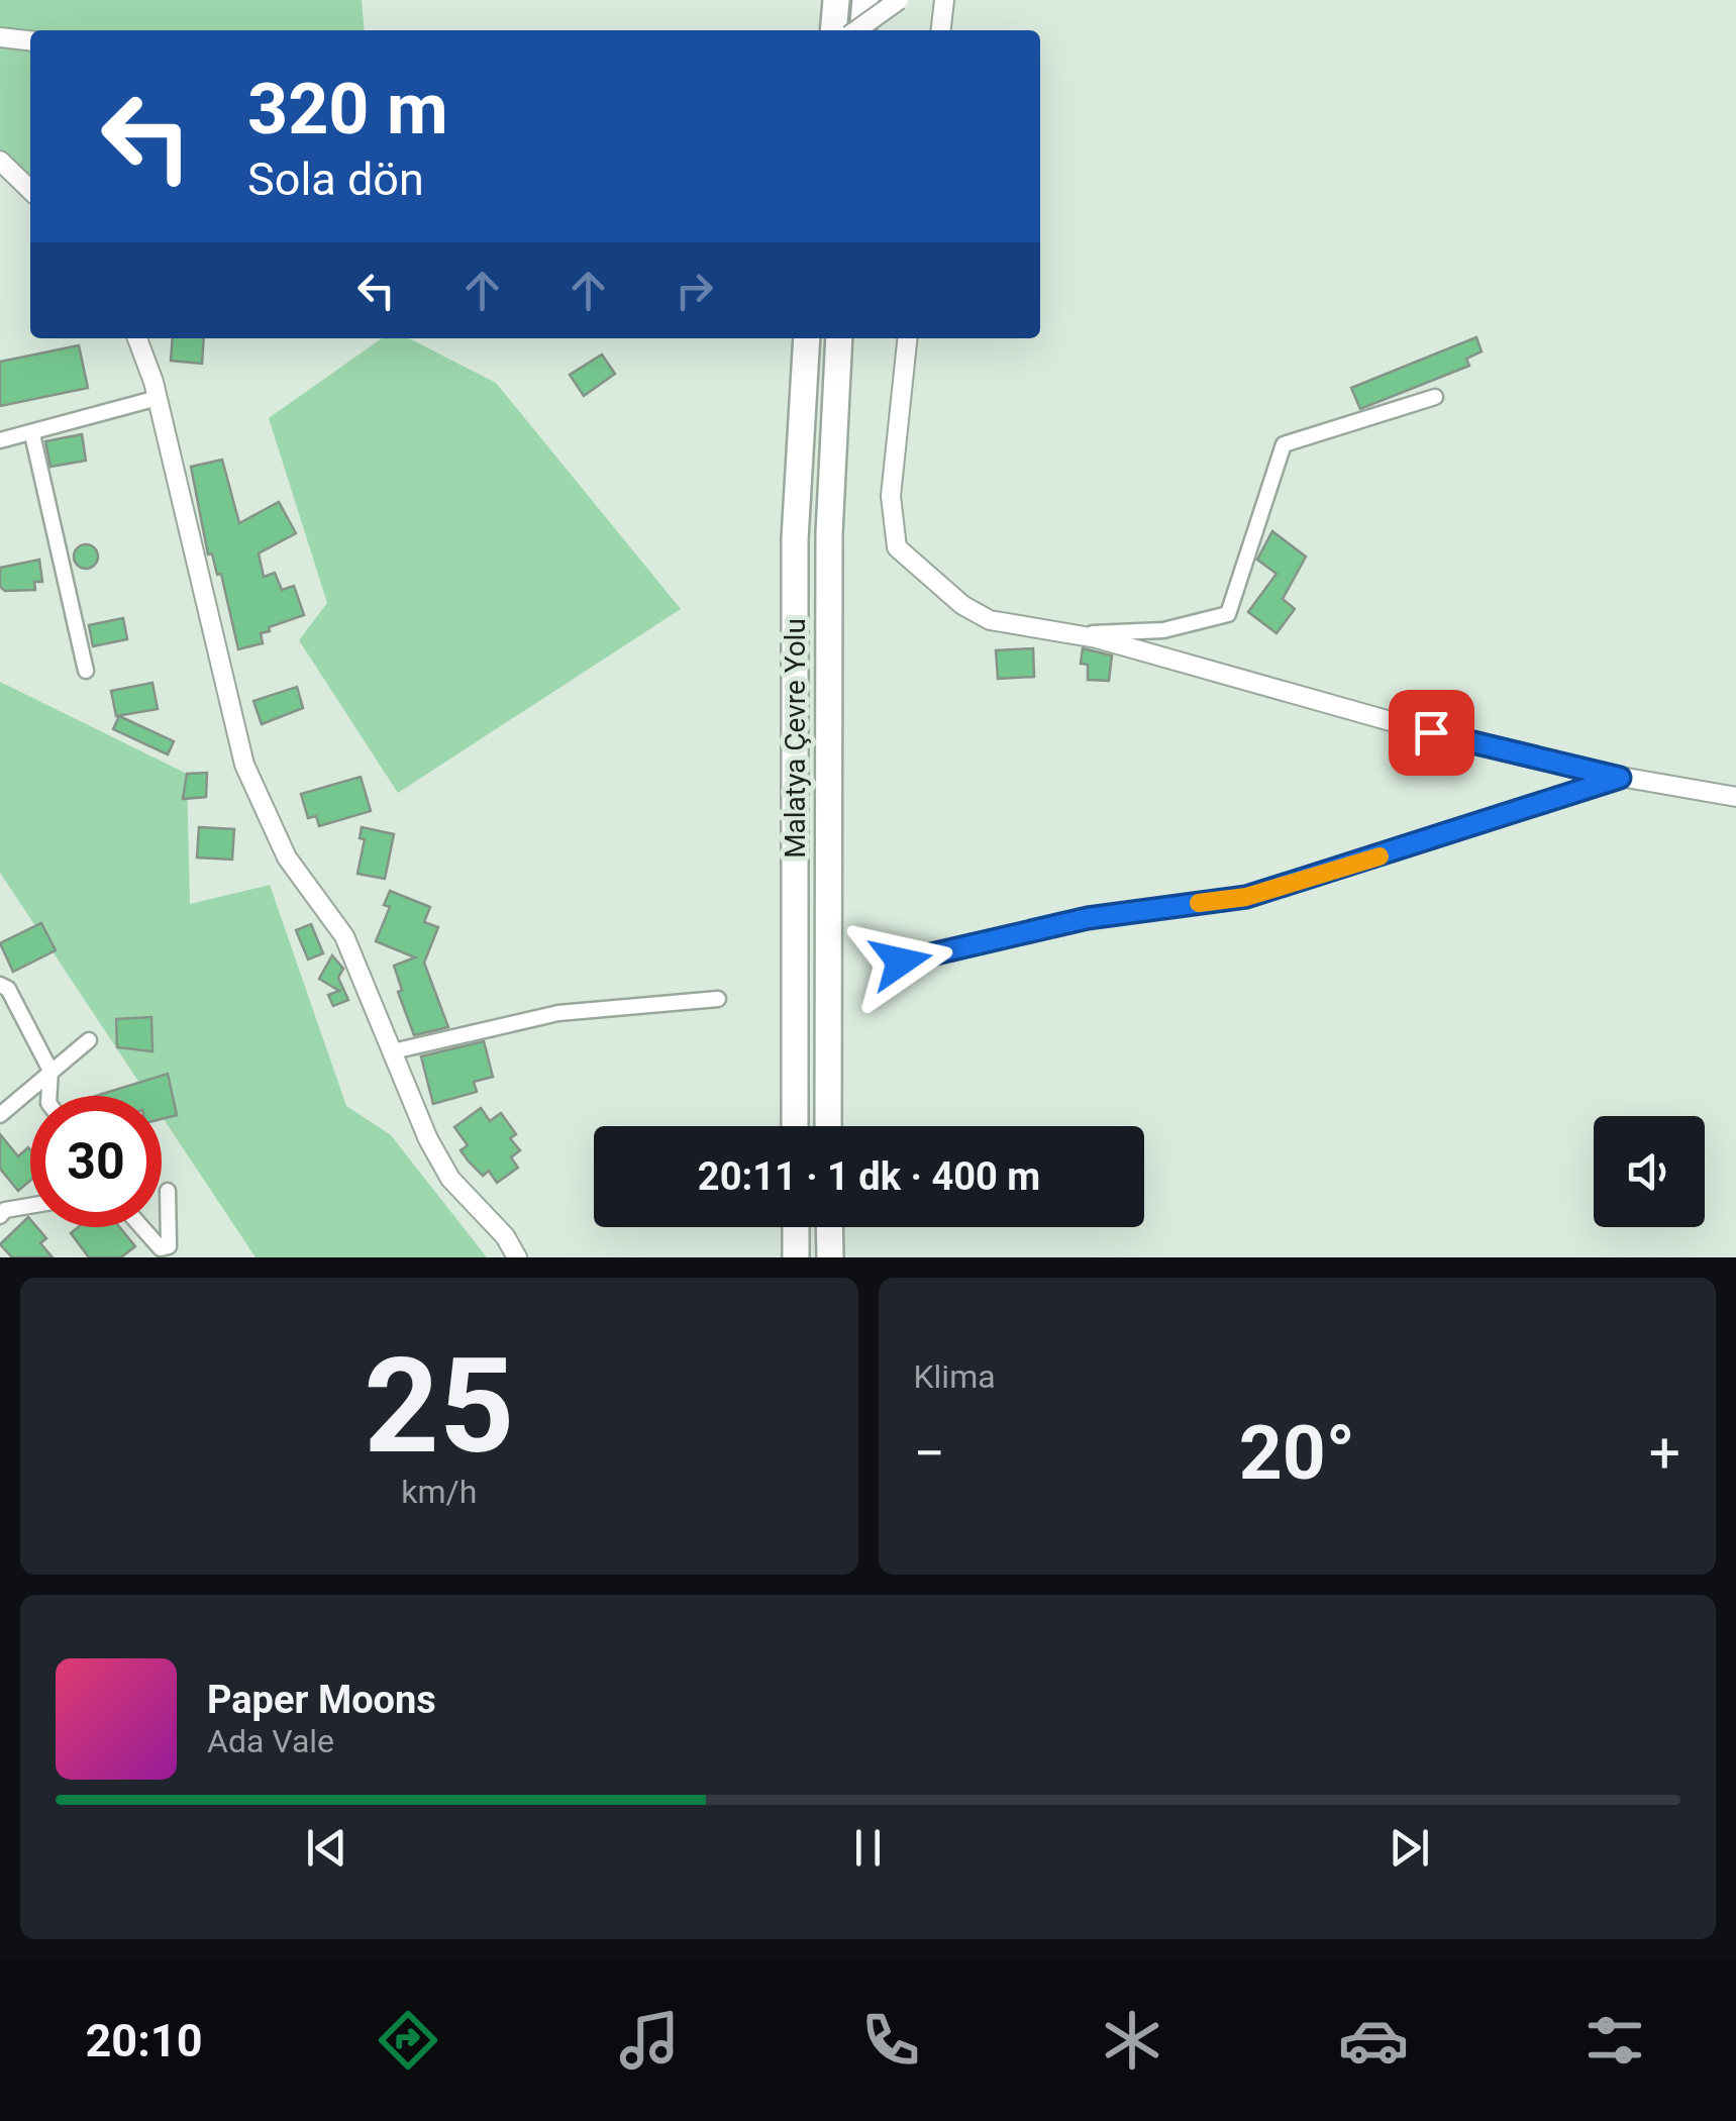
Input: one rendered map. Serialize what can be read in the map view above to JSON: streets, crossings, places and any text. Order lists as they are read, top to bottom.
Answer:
{
  "streets": {
    "highway": ["Malatya Çevre Yolu"]
  },
  "page": {
    "turn": ["320 m", "Sola dön"],
    "limit": "30",
    "trip": "20:11 · 1 dk · 400 m",
    "tile": [
      ["25", "km/h"],
      "Klima"
    ],
    "heat": ["−", "20°", "+"],
    "song": ["Paper Moons", "Ada Vale"],
    "tabs": "20:10"
  }
}
